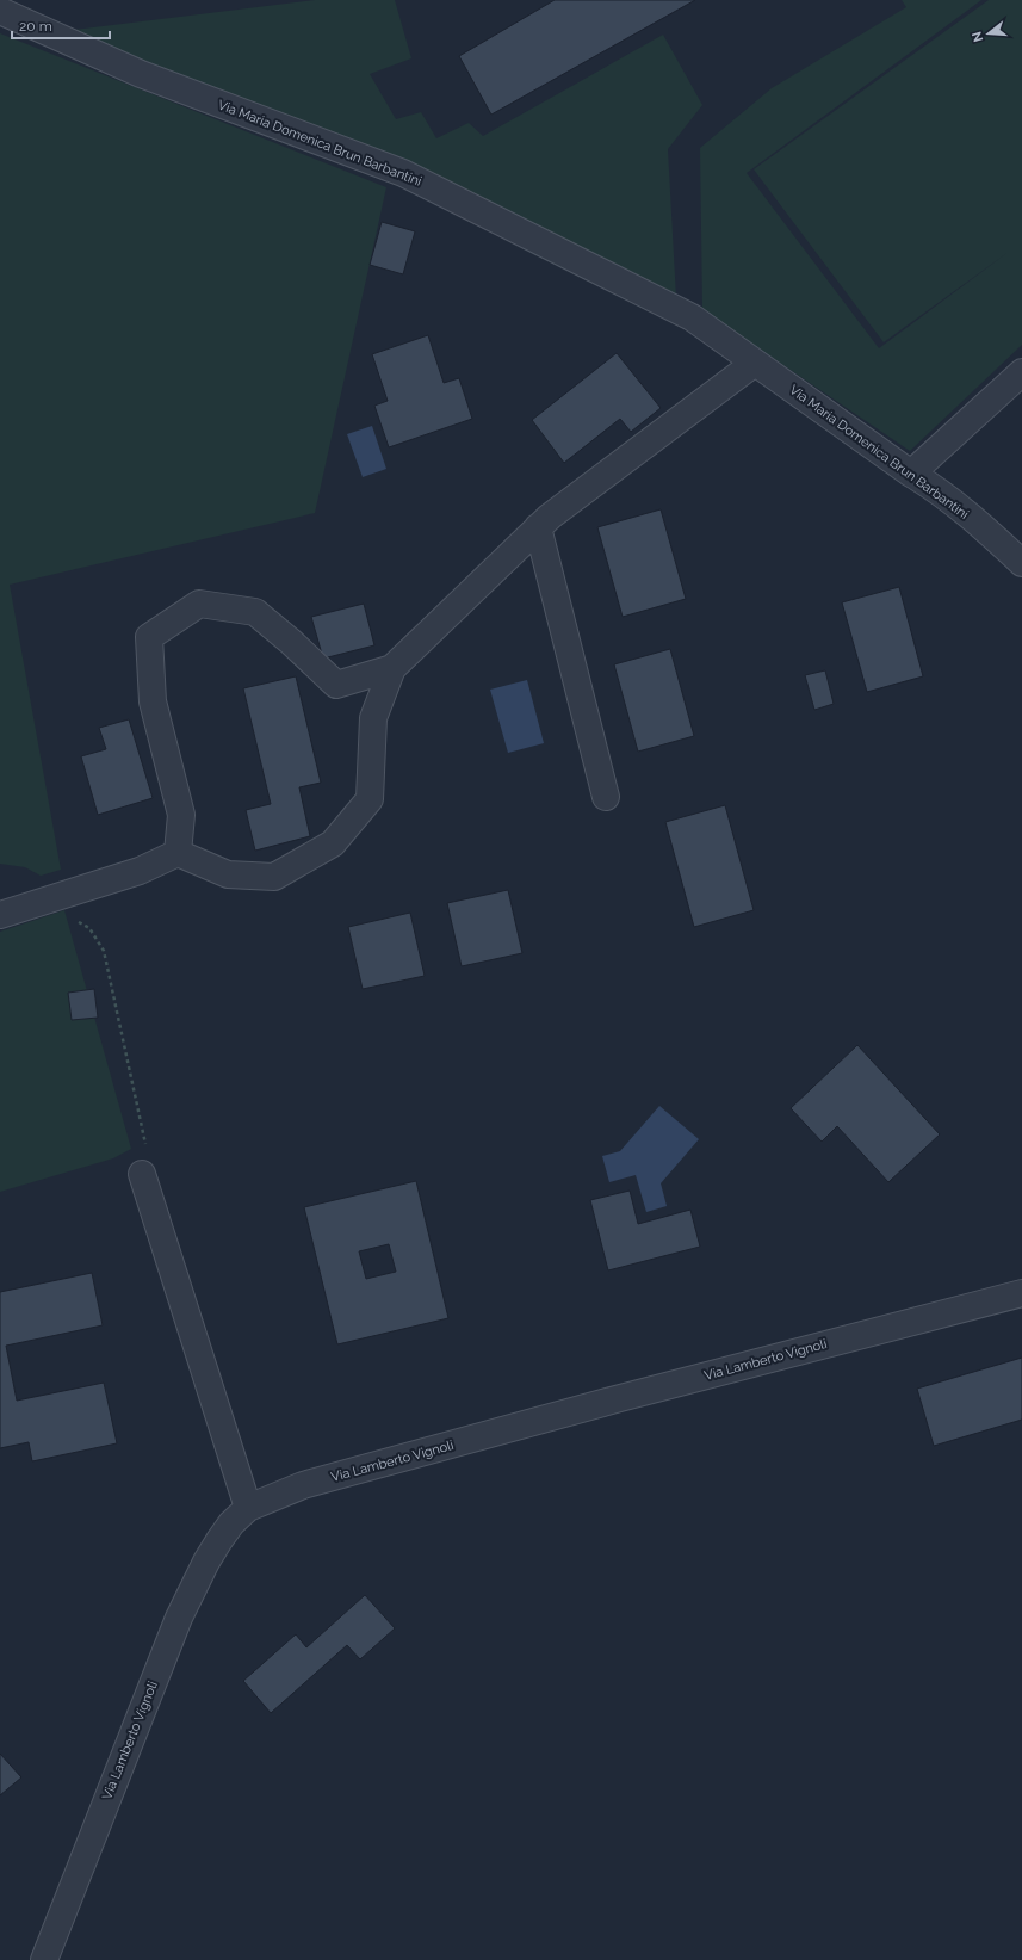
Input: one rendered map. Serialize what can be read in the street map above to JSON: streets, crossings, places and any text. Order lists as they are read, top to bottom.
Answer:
{
  "streets": {
    "street": ["Via Maria Domenica Brun Barbantini", "Via Lamberto Vignoli"]
  },
  "scale_bar": "20 m",
  "north": "left"
}
